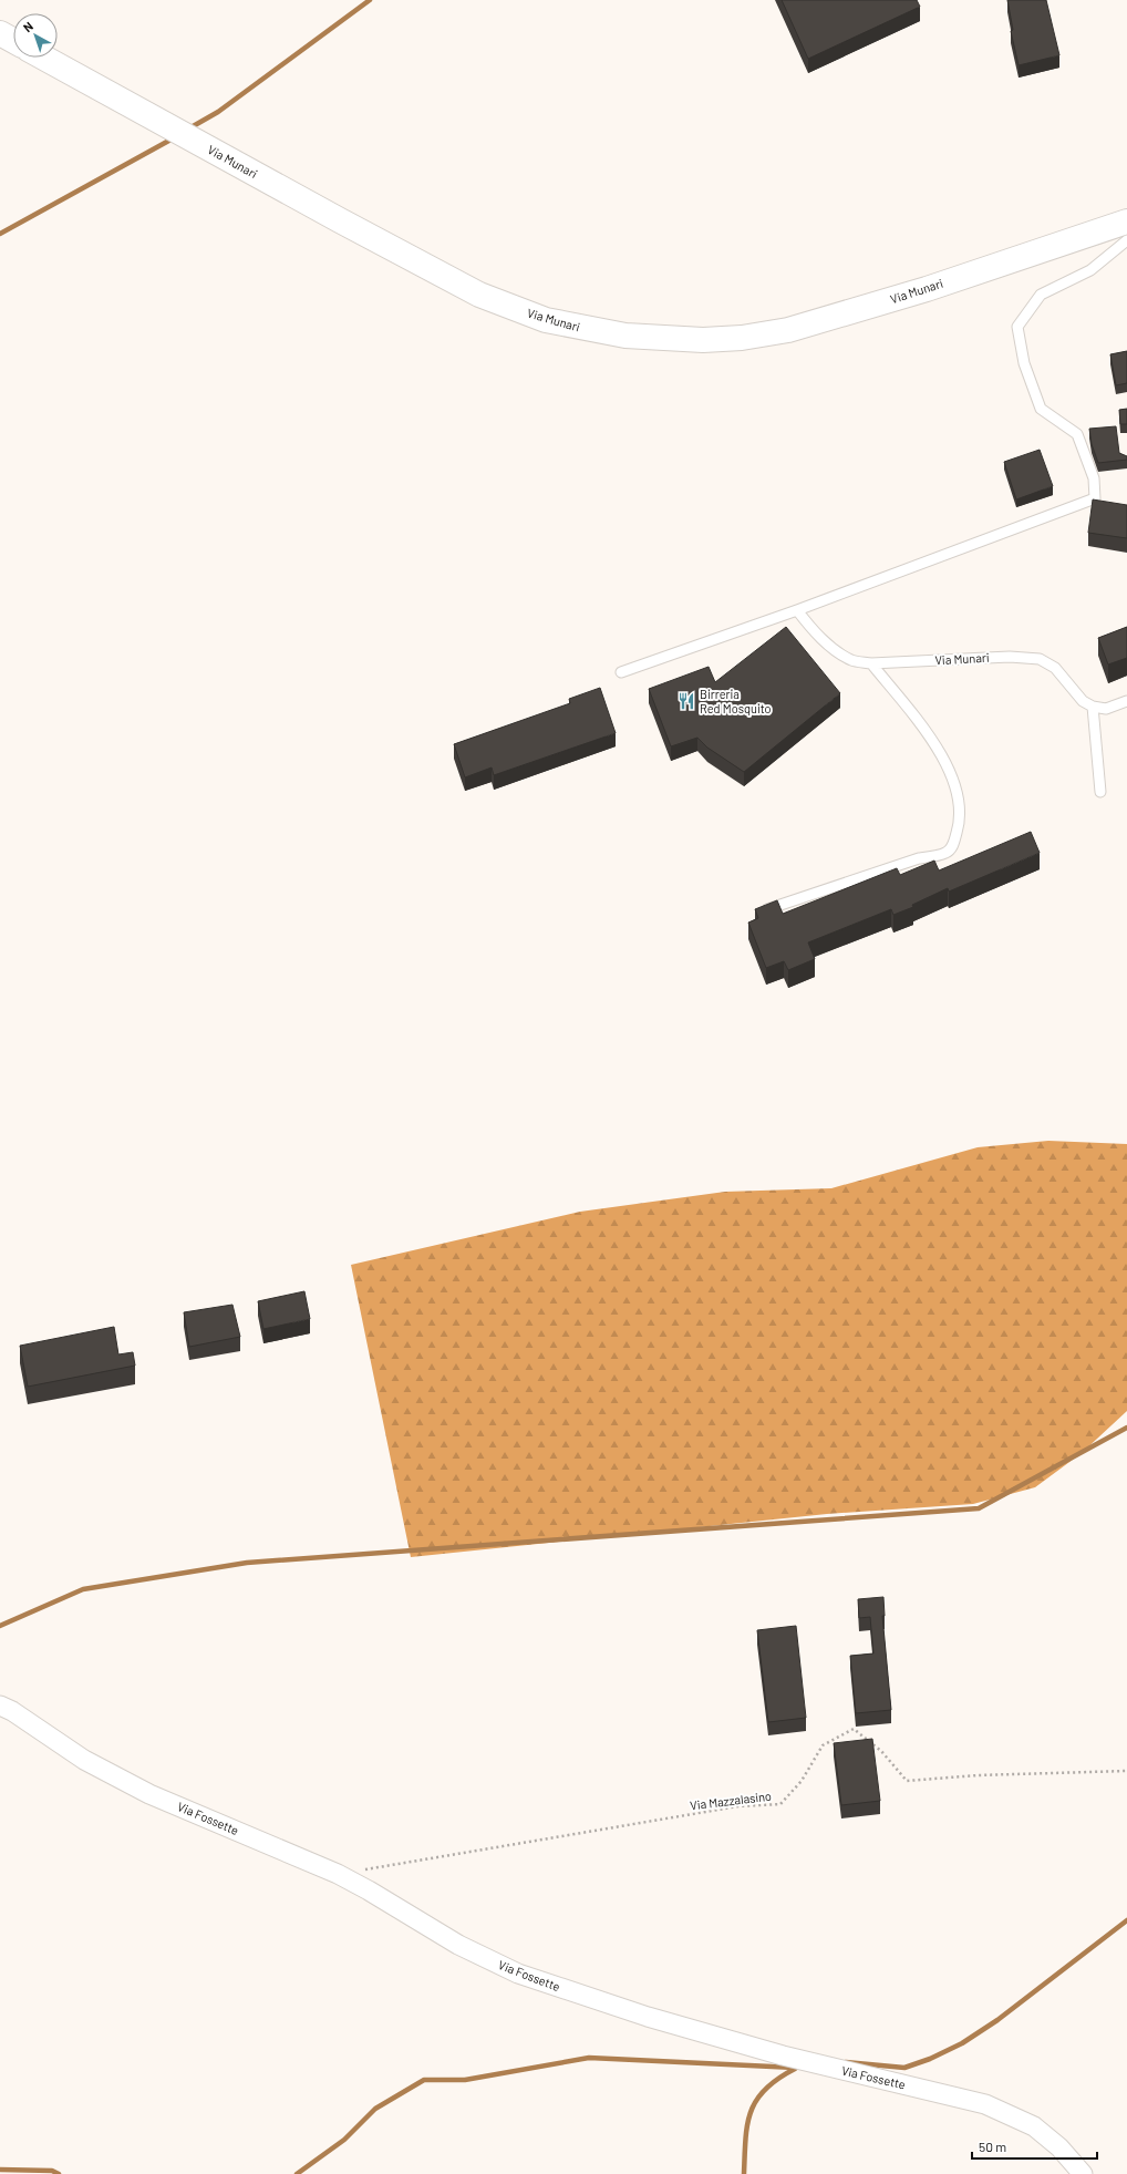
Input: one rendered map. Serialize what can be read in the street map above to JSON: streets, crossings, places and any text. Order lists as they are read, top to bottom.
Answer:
{
  "streets": {
    "main road": ["Via Munari"],
    "street": ["Via Fossette"],
    "path": ["Via Mazzalasino"]
  },
  "crossings": [
    ["Via Mazzalasino", "Via Fossette"]
  ],
  "places": {
    "restaurant": ["Birreria Red Mosquito"]
  },
  "scale_bar": "50 m",
  "north": "top left"
}
